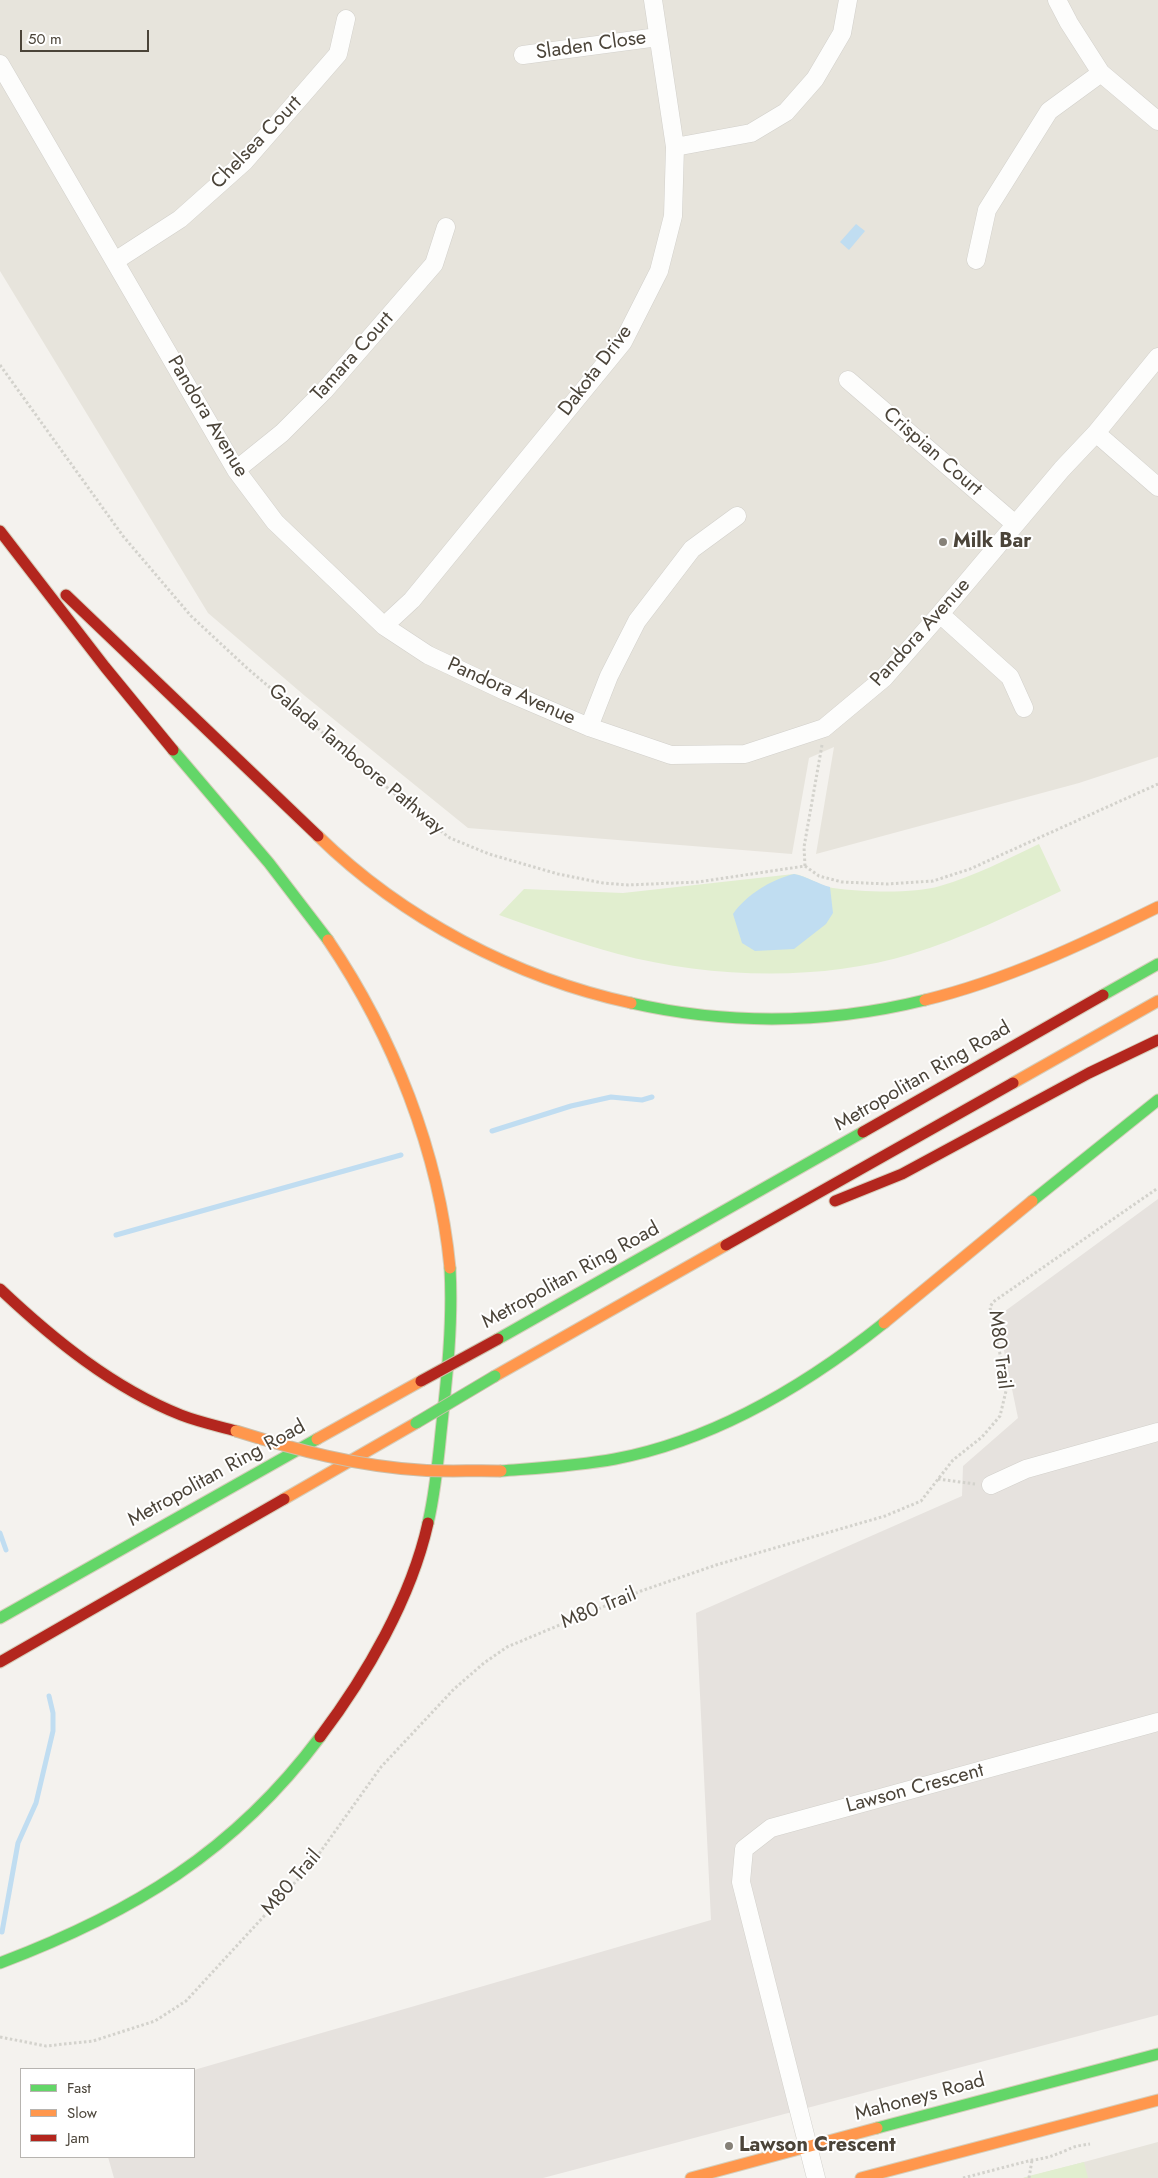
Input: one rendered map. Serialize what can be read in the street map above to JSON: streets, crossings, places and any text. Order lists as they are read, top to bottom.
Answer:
{
  "streets": {
    "main road": ["Metropolitan Ring Road", "Mahoneys Road"],
    "street": [
      "Sladen Close",
      "Chelsea Court",
      "Tamara Court",
      "Dakota Drive",
      "Pandora Avenue",
      "Crispian Court",
      "Lawson Crescent"
    ],
    "path": ["Galada Tamboore Pathway", "M80 Trail"]
  },
  "crossings": [
    ["Sladen Close", "Dakota Drive"],
    ["Chelsea Court", "Pandora Avenue"],
    ["Tamara Court", "Pandora Avenue"],
    ["Dakota Drive", "Pandora Avenue"],
    ["Pandora Avenue", "Crispian Court"],
    ["Lawson Crescent", "Mahoneys Road"]
  ],
  "places": ["Milk Bar", "Lawson Crescent"],
  "legend": ["Fast", "Slow", "Jam"],
  "scale_bar": "50 m"
}
